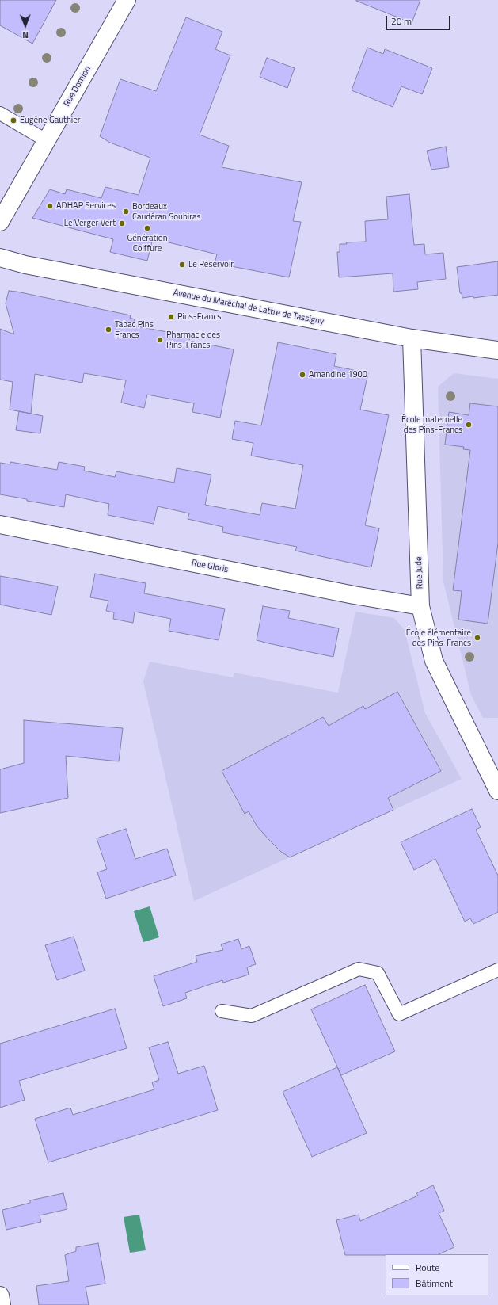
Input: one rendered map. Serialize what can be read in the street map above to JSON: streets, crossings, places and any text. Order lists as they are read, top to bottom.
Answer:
{
  "streets": {
    "street": [
      "Rue Domion",
      "Avenue du Maréchal de Lattre de Tassigny",
      "Rue Gloris",
      "Rue Jude"
    ]
  },
  "crossings": [
    ["Avenue du Maréchal de Lattre de Tassigny", "Rue Jude"],
    ["Rue Gloris", "Rue Jude"]
  ],
  "places": [
    "Eugène Gauthier",
    "ADHAP Services",
    "Bordeaux Caudéran Soubiras",
    "Le Verger Vert",
    "Génération Coiffure",
    "Le Réservoir",
    "Pins-Francs",
    "Tabac Pins Francs",
    "Pharmacie des Pins-Francs",
    "Amandine 1900",
    "École maternelle des Pins-Francs",
    "École élémentaire des Pins-Francs"
  ],
  "legend": ["Route", "Bâtiment"],
  "scale_bar": "20 m",
  "north": "bottom"
}
